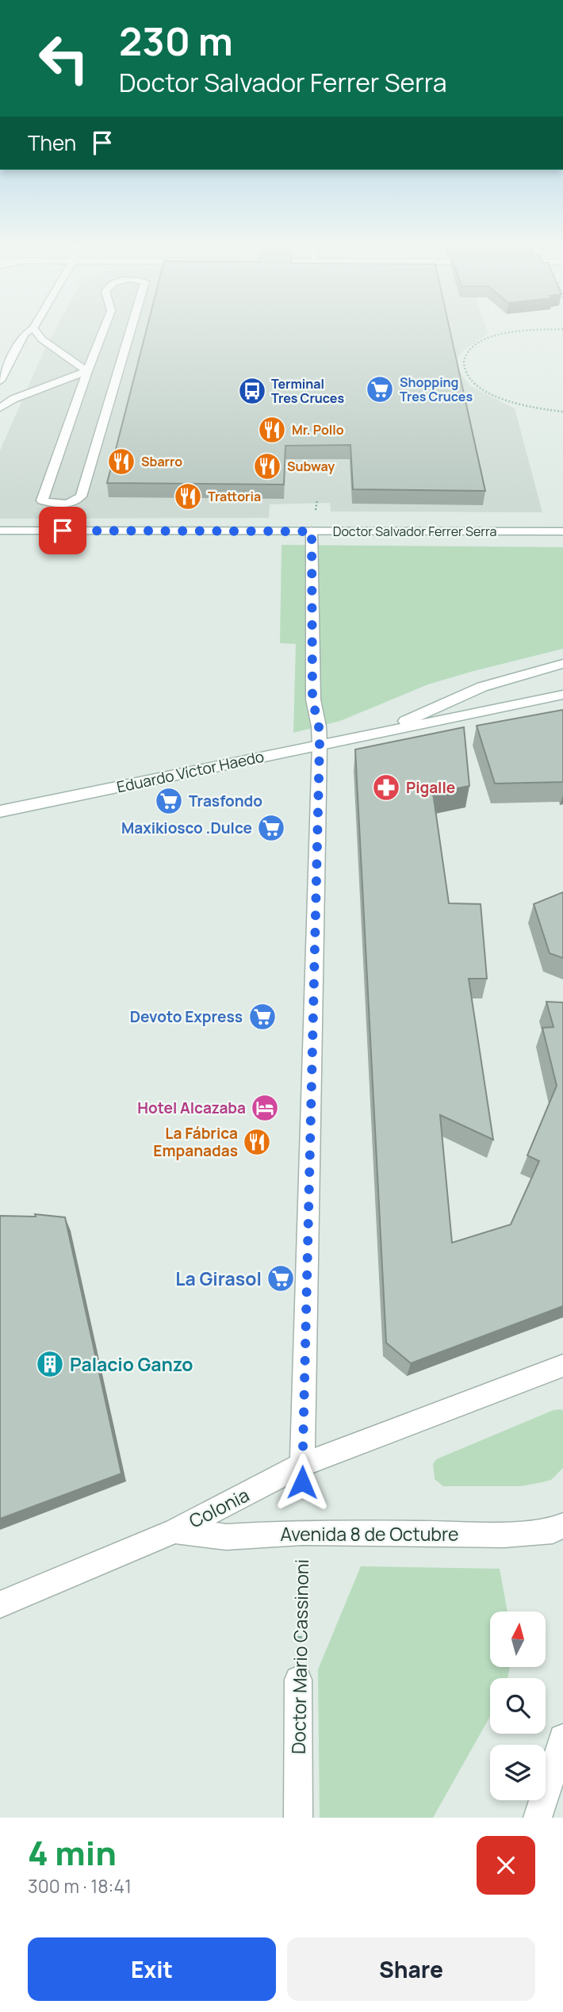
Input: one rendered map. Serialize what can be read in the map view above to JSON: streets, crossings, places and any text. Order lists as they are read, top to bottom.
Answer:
{
  "streets": {
    "street": [
      "Doctor Salvador Ferrer Serra",
      "Eduardo Víctor Haedo",
      "Colonia",
      "Avenida 8 de Octubre",
      "Doctor Mario Cassinoni"
    ]
  },
  "crossings": [
    ["Colonia", "Avenida 8 de Octubre"],
    ["Avenida 8 de Octubre", "Doctor Mario Cassinoni"]
  ],
  "places": {
    "supermarket": [
      "Shopping Tres Cruces",
      "Trasfondo",
      "Maxikiosco .Dulce",
      "Devoto Express",
      "La Girasol"
    ],
    "bus stop": ["Terminal Tres Cruces"],
    "restaurant": [
      "Mr. Pollo",
      "Sbarro",
      "Subway",
      "Trattoria",
      "La Fábrica Empanadas"
    ],
    "pharmacy": ["Pigalle"],
    "hotel": ["Hotel Alcazaba"],
    "building": ["Palacio Ganzo"]
  },
  "north": "top",
  "page": {
    "turn": ["230 m", "Doctor Salvador Ferrer Serra"],
    "then": "Then",
    "heading": ["4 min", "300 m · 18:41"],
    "buttons": ["Exit", "Share"]
  }
}
